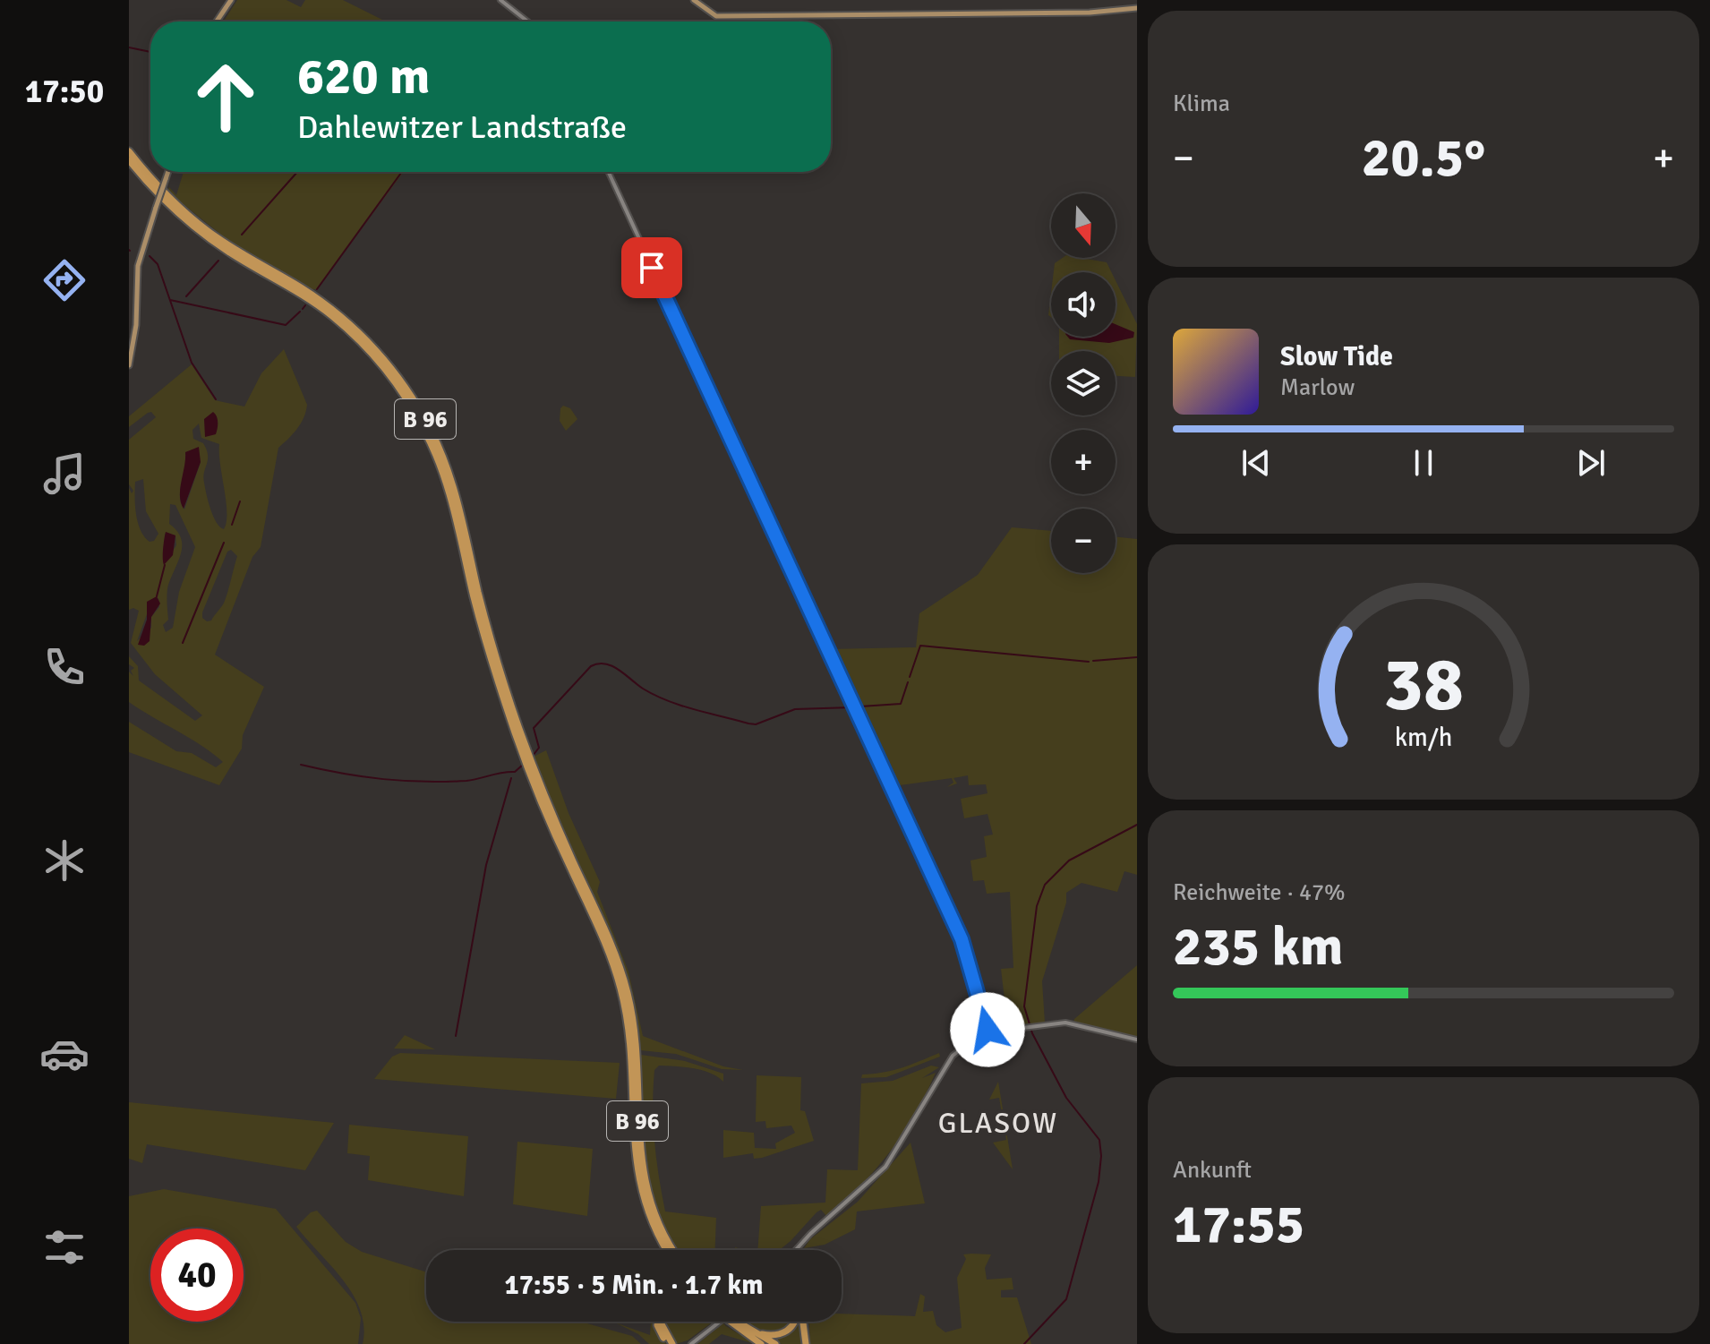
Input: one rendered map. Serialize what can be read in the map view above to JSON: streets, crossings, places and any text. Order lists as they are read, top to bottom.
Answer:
{
  "streets": {
    "highway": ["B 96"]
  },
  "districts": ["GLASOW"],
  "north": "bottom",
  "page": {
    "tabs": "17:50",
    "tile": [
      "Klima",
      ["Reichweite · 47%", "235 km"],
      ["Ankunft", "17:55"]
    ],
    "turn": ["620 m", "Dahlewitzer Landstraße"],
    "heat": ["−", "20.5°", "+"],
    "map_buttons": ["+", "−"],
    "song": ["Slow Tide", "Marlow"],
    "limit": "40",
    "trip": "17:55 · 5 Min. · 1.7 km",
    "gauge": ["38", "km/h"]
  }
}
